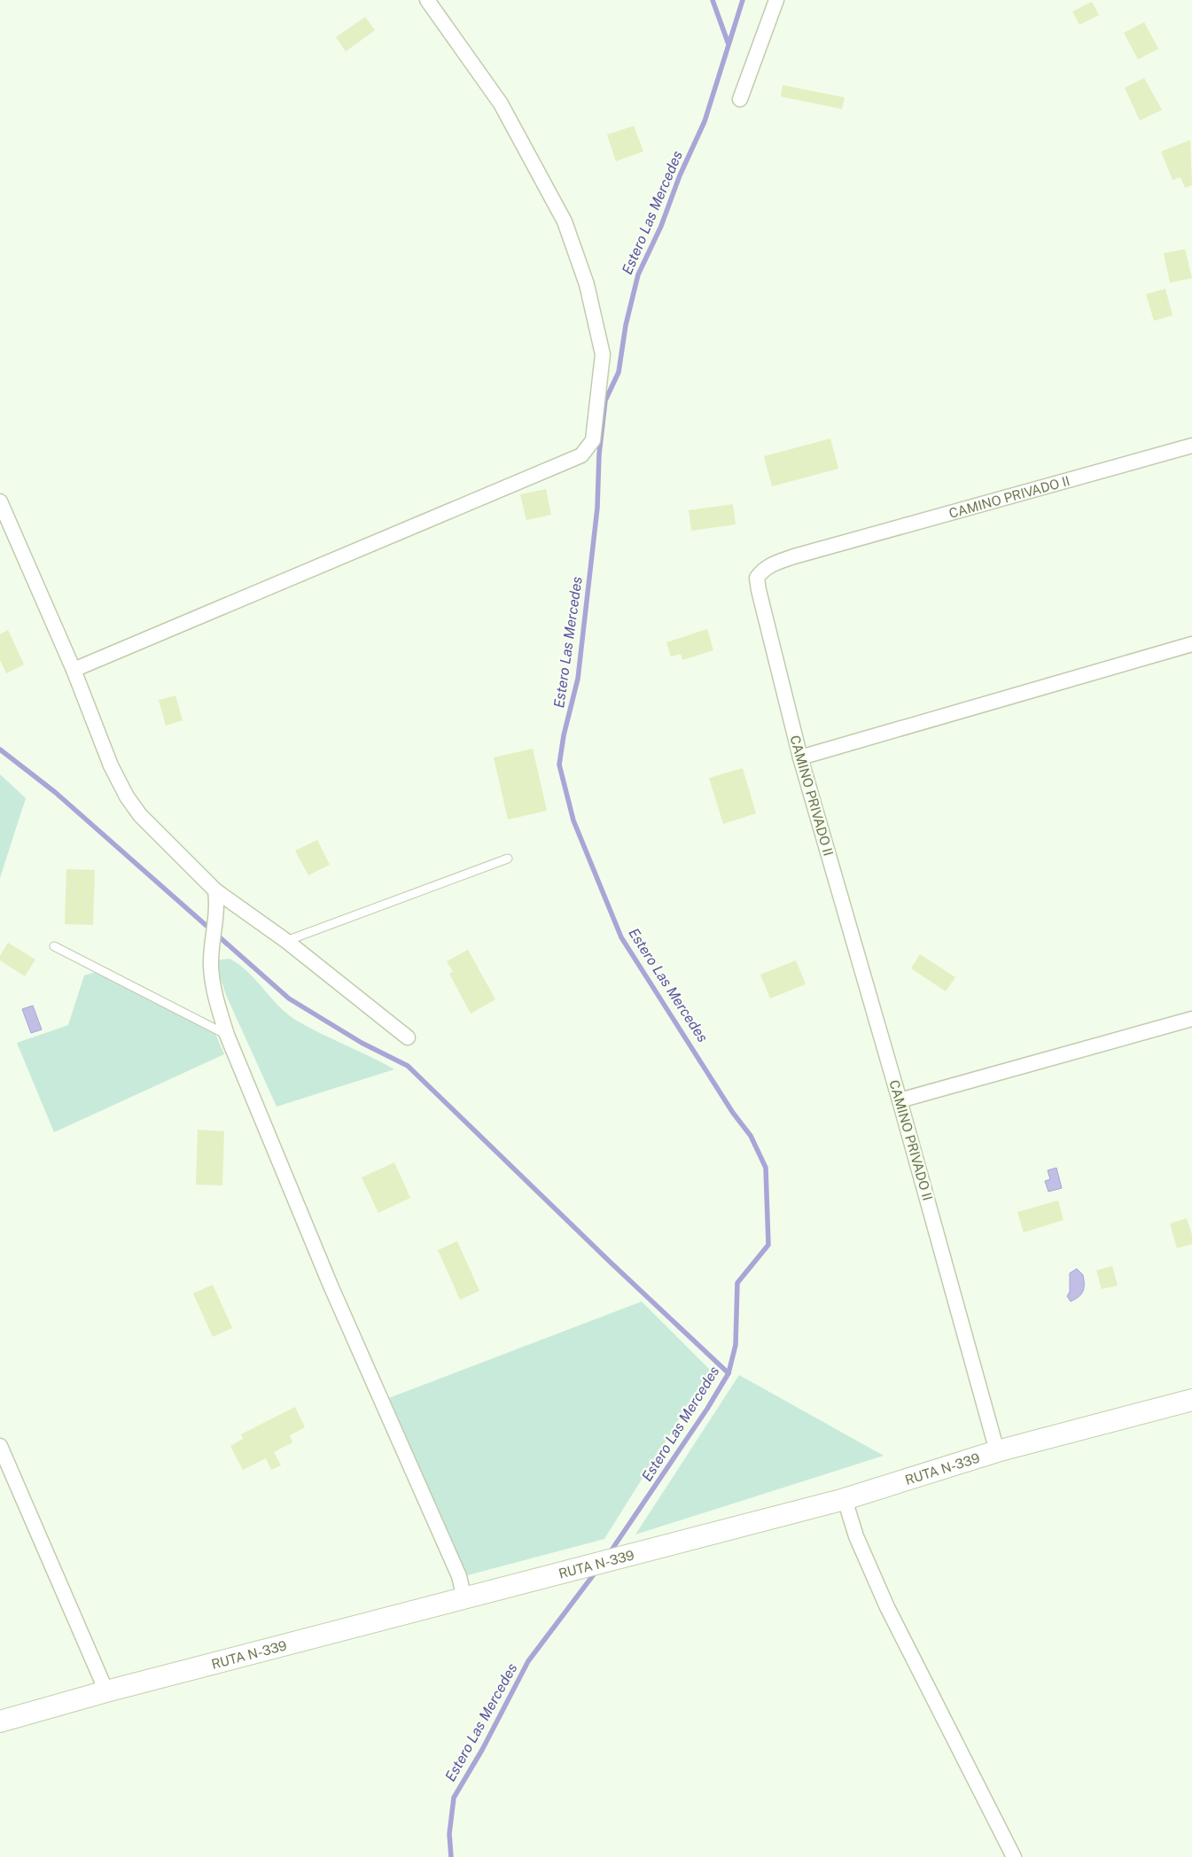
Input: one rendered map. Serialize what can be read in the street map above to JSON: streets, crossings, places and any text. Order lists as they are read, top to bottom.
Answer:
{
  "streets": {
    "street": ["CAMINO PRIVADO II", "RUTA N-339"]
  },
  "crossings": [
    ["CAMINO PRIVADO II", "RUTA N-339"]
  ],
  "water": ["Estero Las Mercedes"]
}
